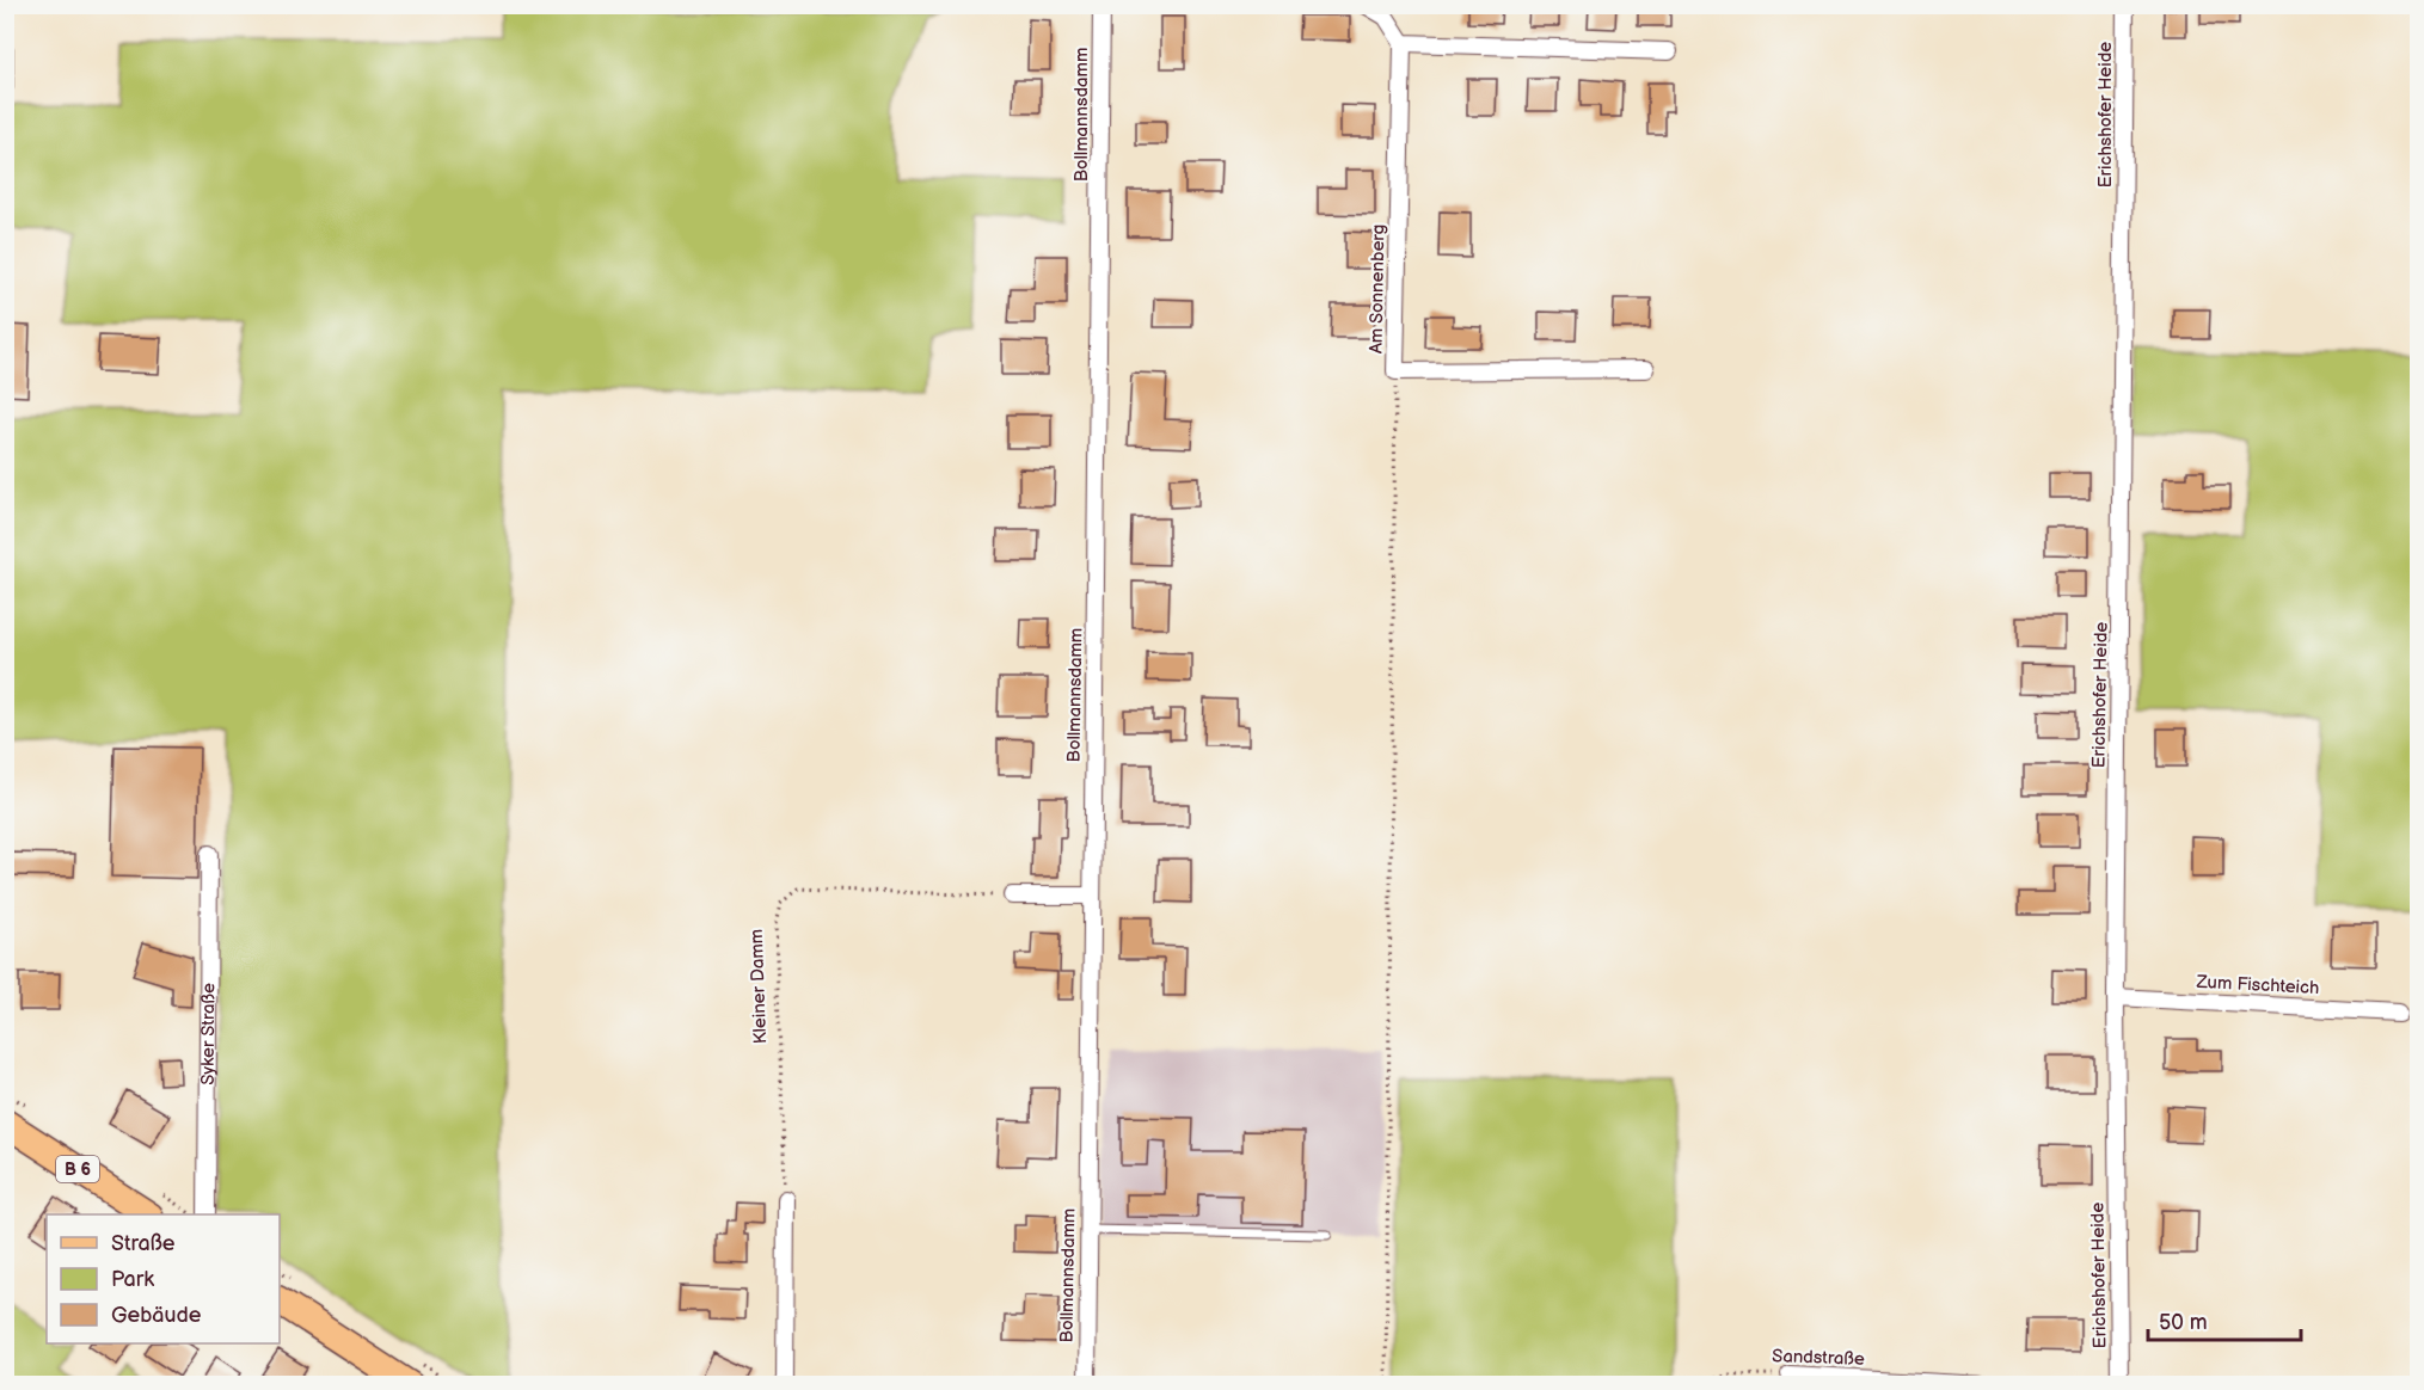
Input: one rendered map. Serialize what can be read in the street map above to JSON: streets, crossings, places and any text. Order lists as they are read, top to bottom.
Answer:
{
  "streets": {
    "main road": ["B 6"],
    "street": [
      "Bollmannsdamm",
      "Erichshofer Heide",
      "Am Sonnenberg",
      "Zum Fischteich",
      "Syker Straße",
      "Sandstraße"
    ],
    "path": ["Kleiner Damm"]
  },
  "crossings": [
    ["Erichshofer Heide", "Zum Fischteich"]
  ],
  "legend": ["Straße", "Park", "Gebäude"],
  "scale_bar": "50 m"
}
